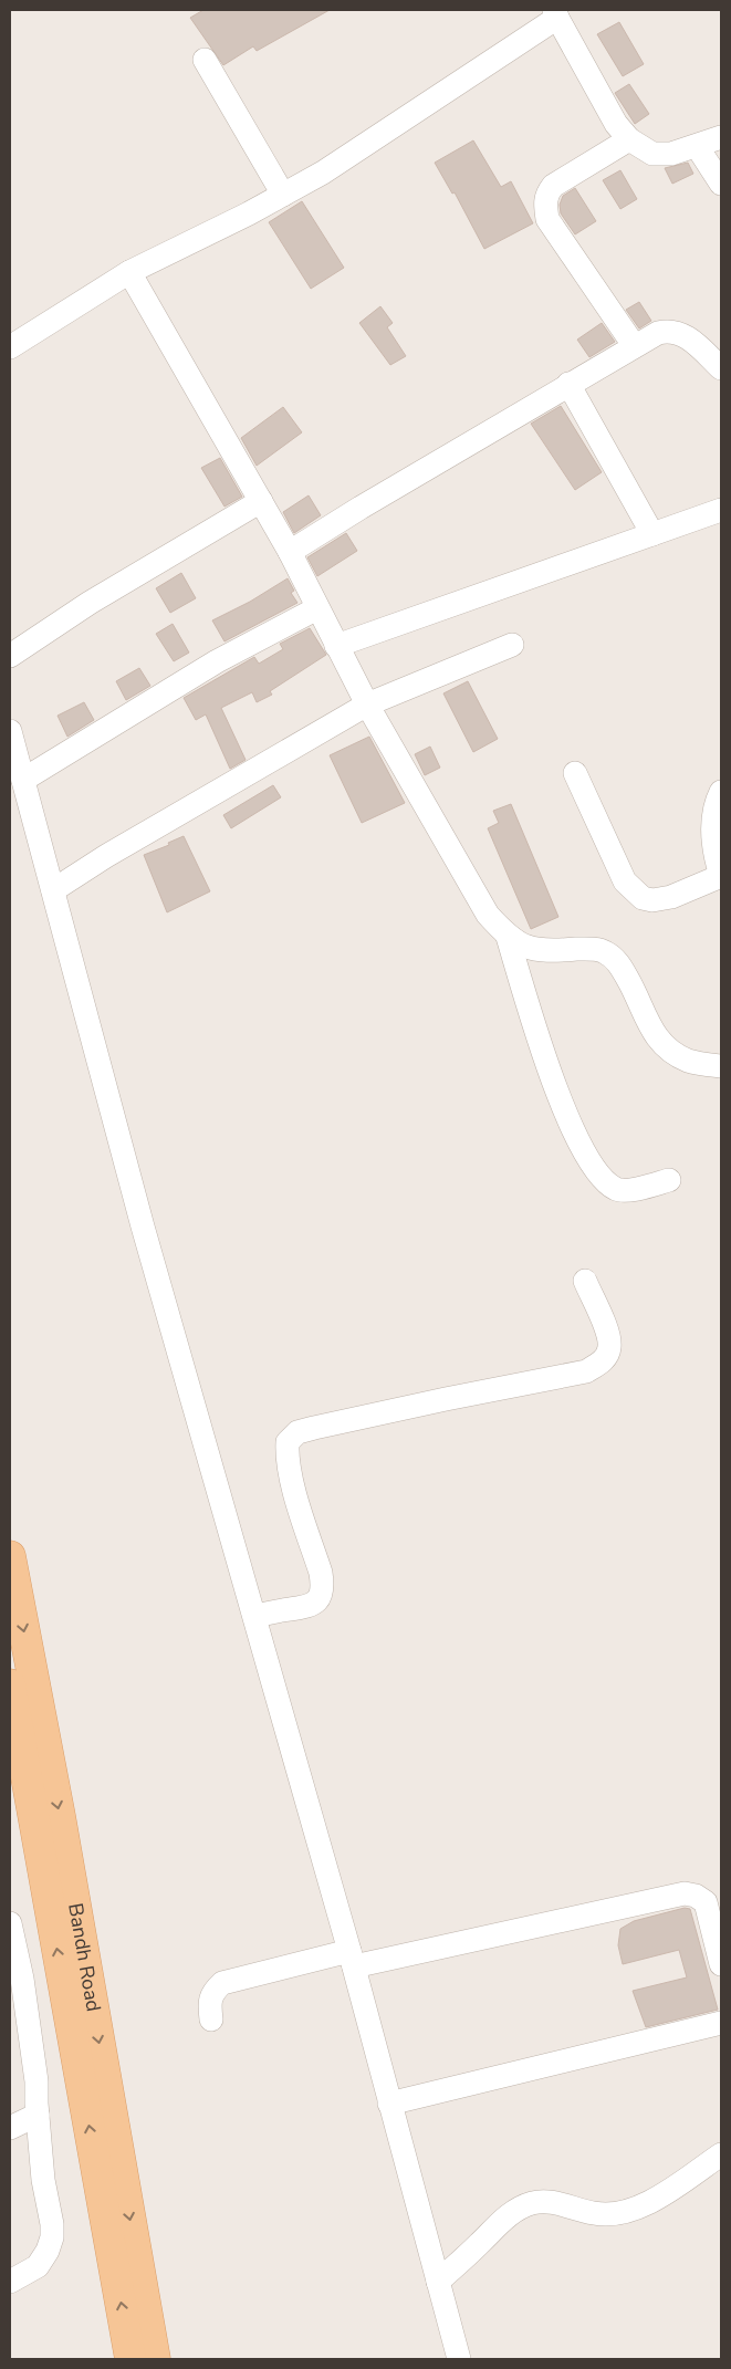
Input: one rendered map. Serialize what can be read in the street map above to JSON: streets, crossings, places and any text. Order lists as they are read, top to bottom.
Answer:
{
  "streets": {
    "main road": ["Bandh Road"]
  }
}
